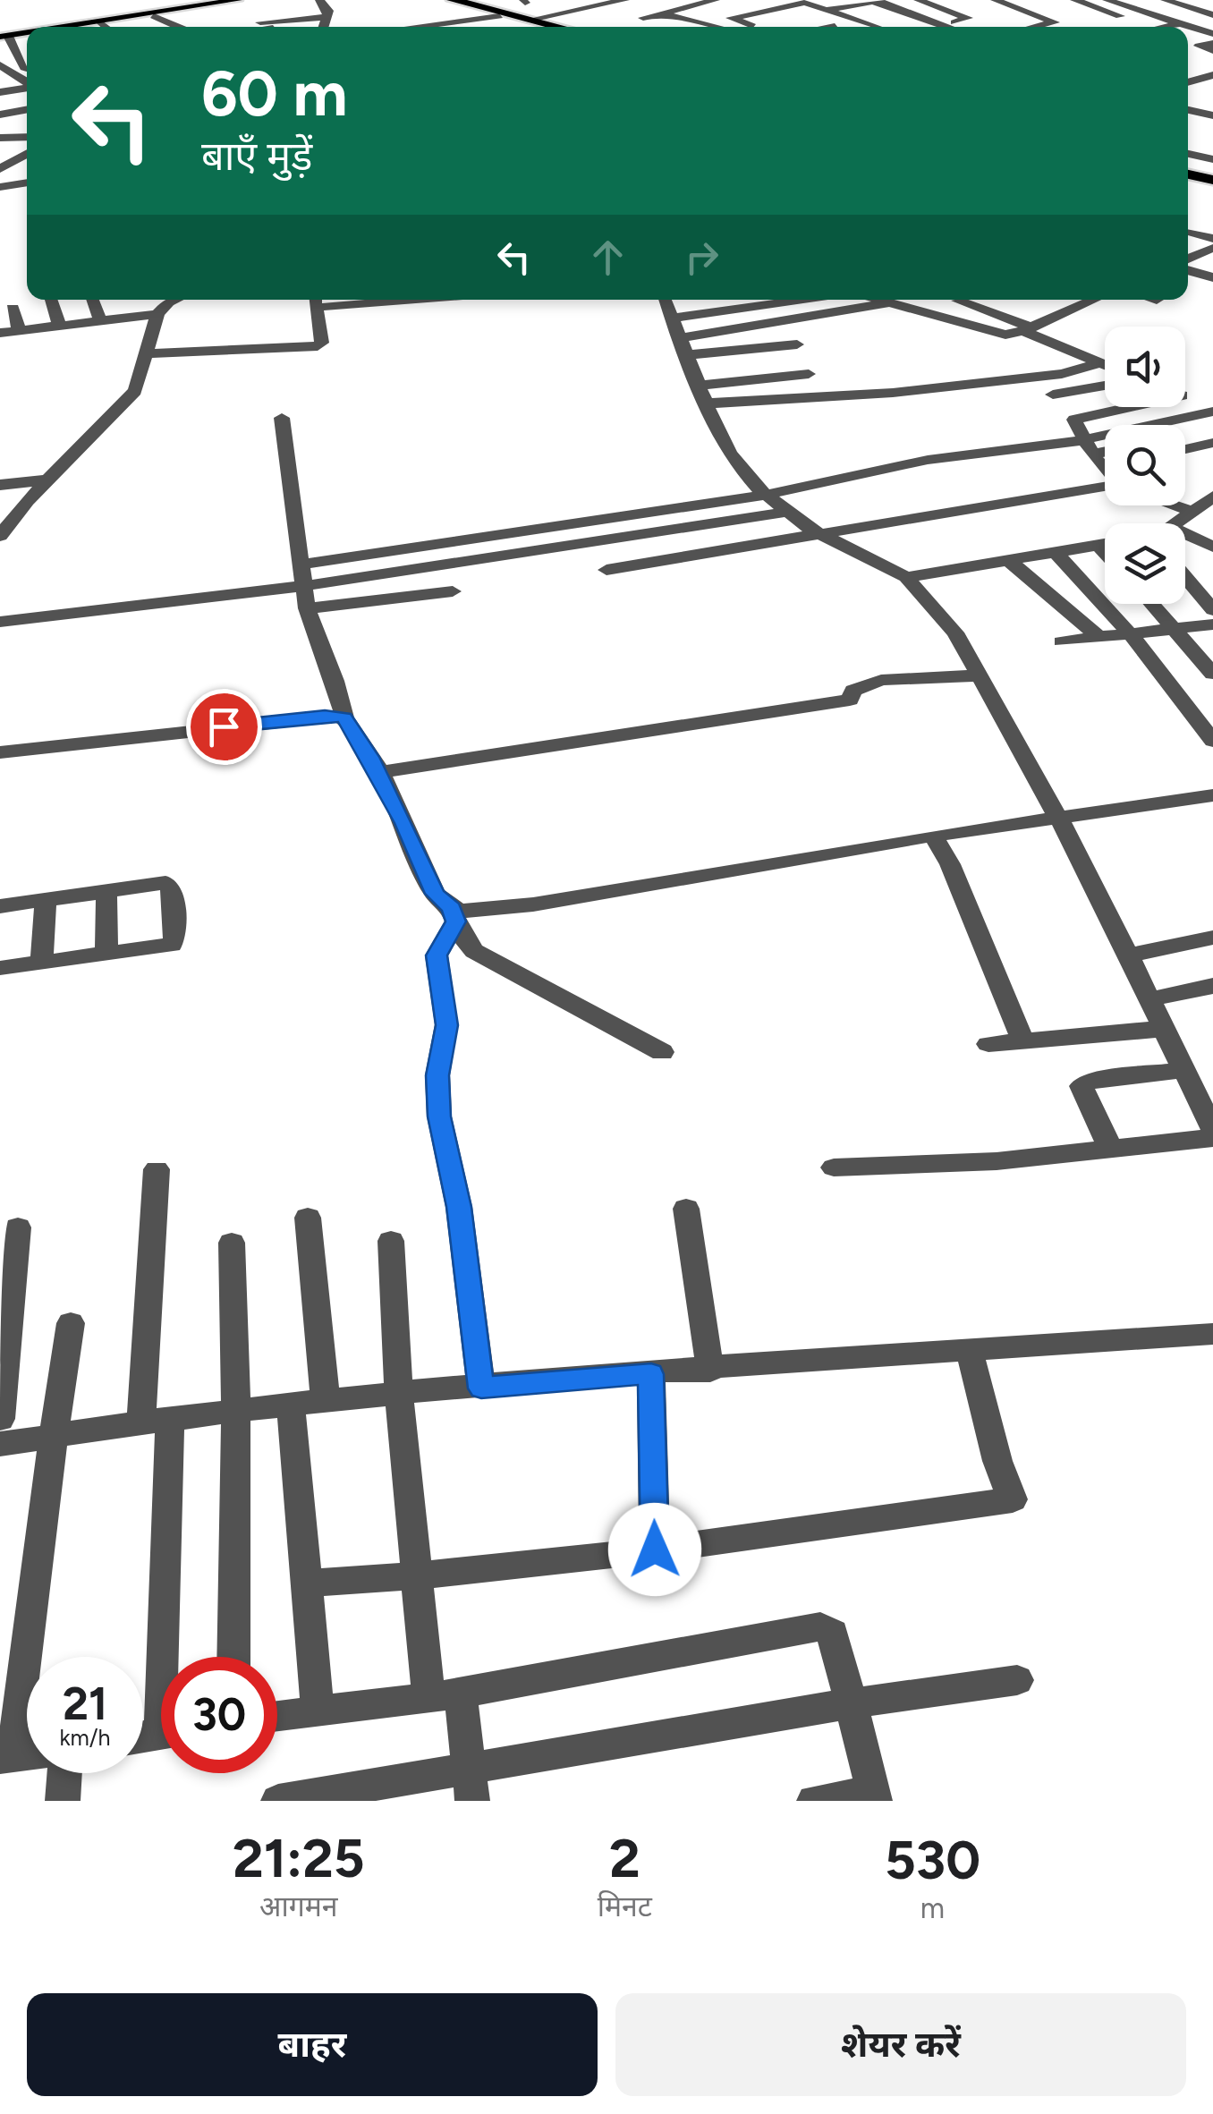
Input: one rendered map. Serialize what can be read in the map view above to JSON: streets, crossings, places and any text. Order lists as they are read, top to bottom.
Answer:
{
  "page": {
    "turn": ["60 m", "बाएँ मुड़ें"],
    "speed": "21 km/h",
    "limit": "30",
    "eta": [
      "21:25",
      "आगमन",
      "2",
      "मिनट",
      "530",
      "m"
    ],
    "buttons": ["बाहर", "शेयर करें"]
  }
}
